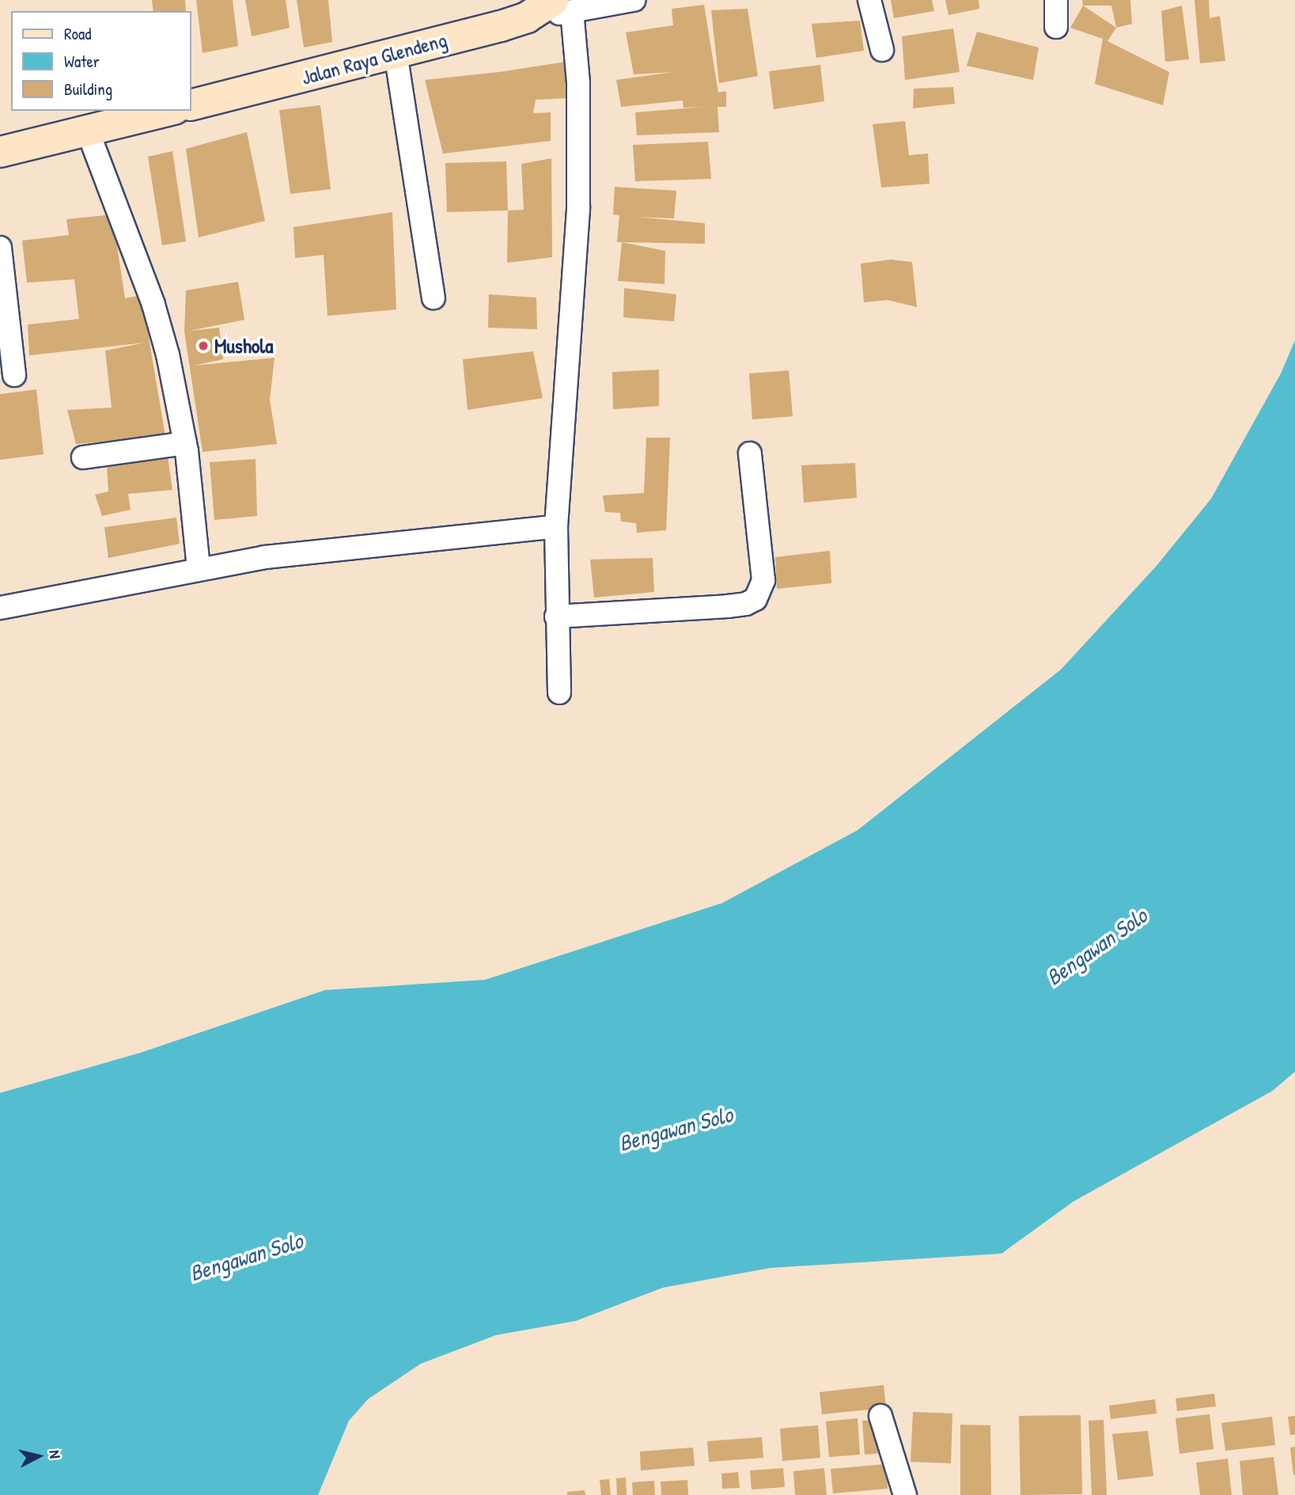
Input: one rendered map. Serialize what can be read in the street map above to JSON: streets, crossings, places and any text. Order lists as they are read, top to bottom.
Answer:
{
  "streets": {
    "main road": ["Jalan Raya Glendeng"]
  },
  "water": ["Bengawan Solo"],
  "places": ["Mushola"],
  "legend": ["Road", "Water", "Building"],
  "north": "right"
}
